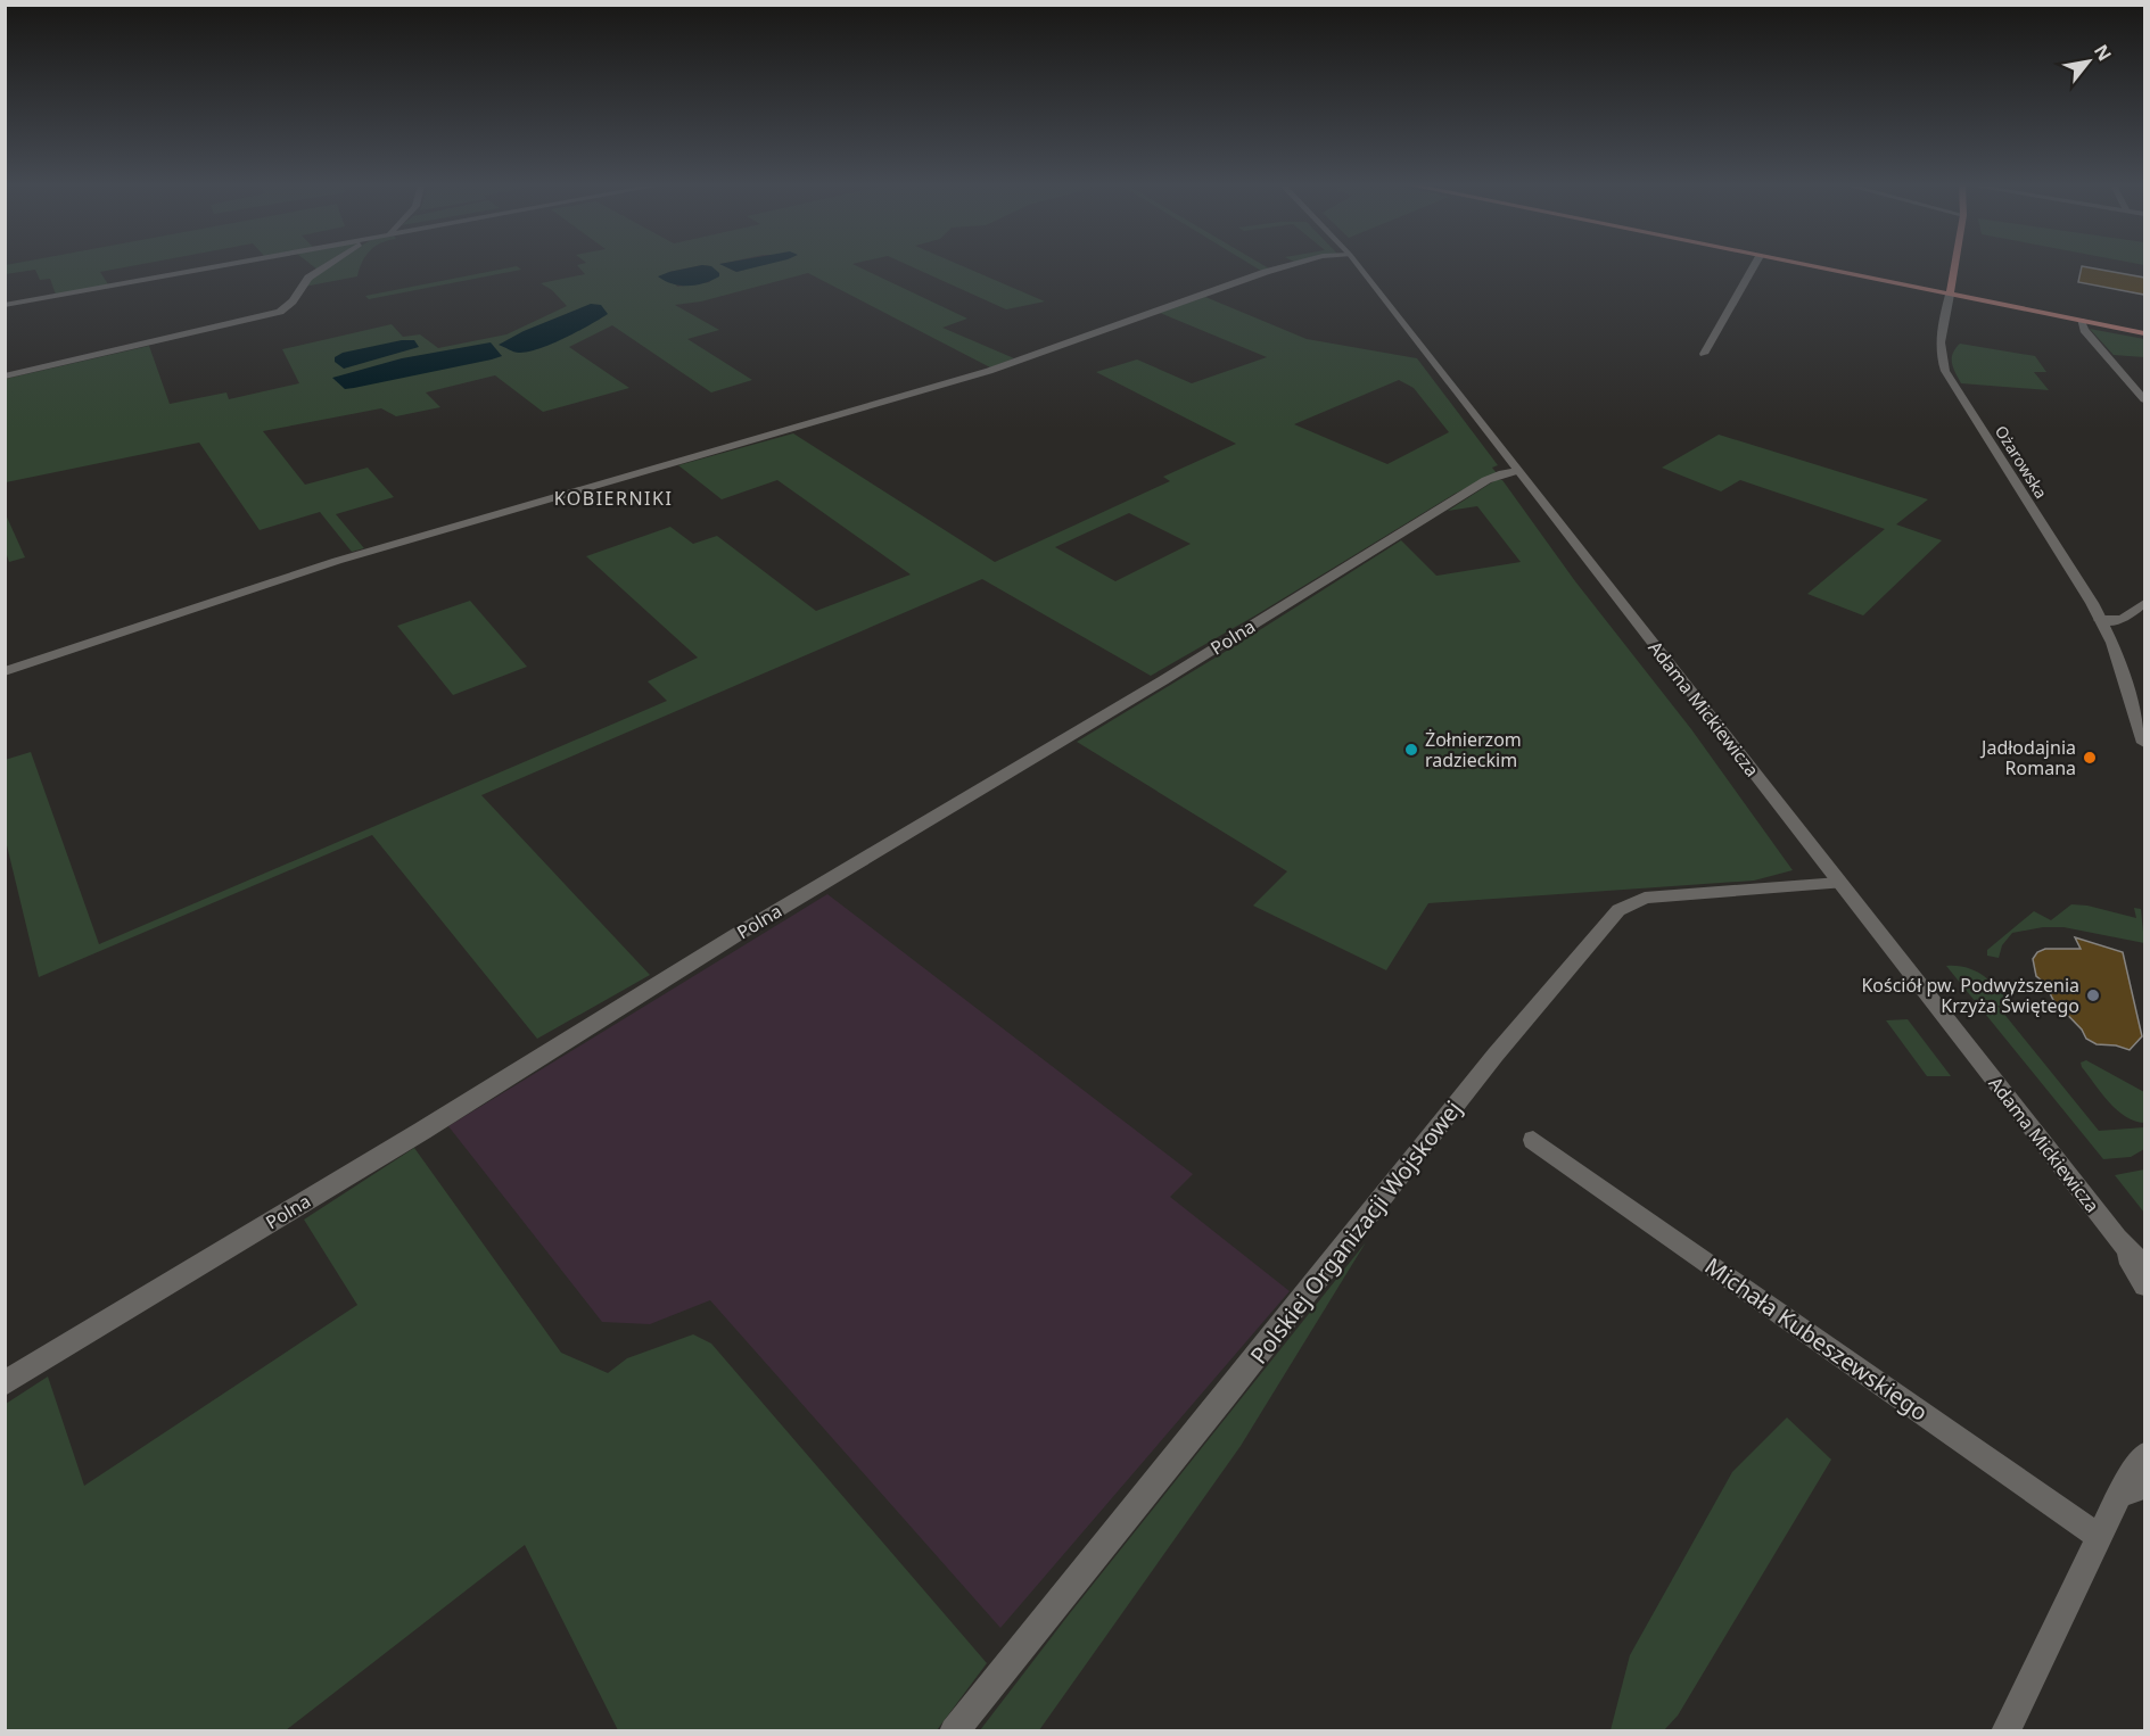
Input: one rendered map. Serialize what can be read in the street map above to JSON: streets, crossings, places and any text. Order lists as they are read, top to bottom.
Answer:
{
  "streets": {
    "main road": ["Ożarowska"],
    "street": [
      "Polna",
      "Adama Mickiewicza",
      "Polskiej Organizacji Wojskowej",
      "Michała Kubeszewskiego"
    ]
  },
  "crossings": [
    ["Polna", "Adama Mickiewicza"],
    ["Adama Mickiewicza", "Polskiej Organizacji Wojskowej"]
  ],
  "districts": ["KOBIERNIKI"],
  "places": ["Żołnierzom radzieckim", "Jadłodajnia Romana", "Kościół pw. Podwyższenia Krzyża Świętego"],
  "north": "top right"
}
